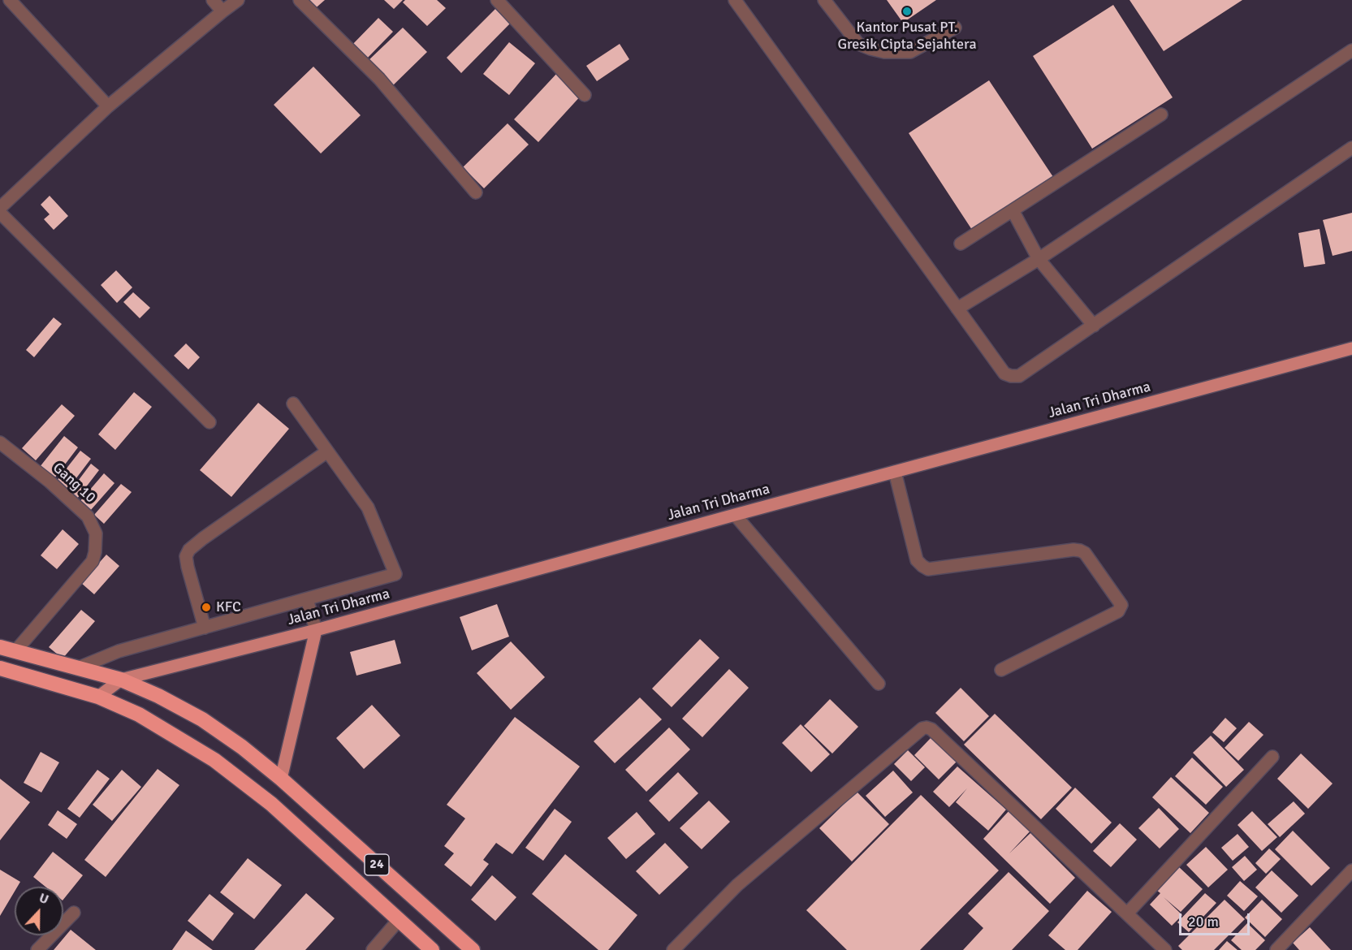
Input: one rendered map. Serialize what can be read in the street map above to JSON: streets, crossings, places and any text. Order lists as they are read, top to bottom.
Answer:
{
  "streets": {
    "highway": ["24"],
    "main road": ["Jalan Tri Dharma"],
    "street": ["Gang 10"]
  },
  "crossings": [
    ["Jalan Tri Dharma", "24"],
    ["Gang 10", "24"]
  ],
  "places": ["Kantor Pusat PT. Gresik Cipta Sejahtera", "KFC"],
  "scale_bar": "20 m",
  "north": "top"
}
